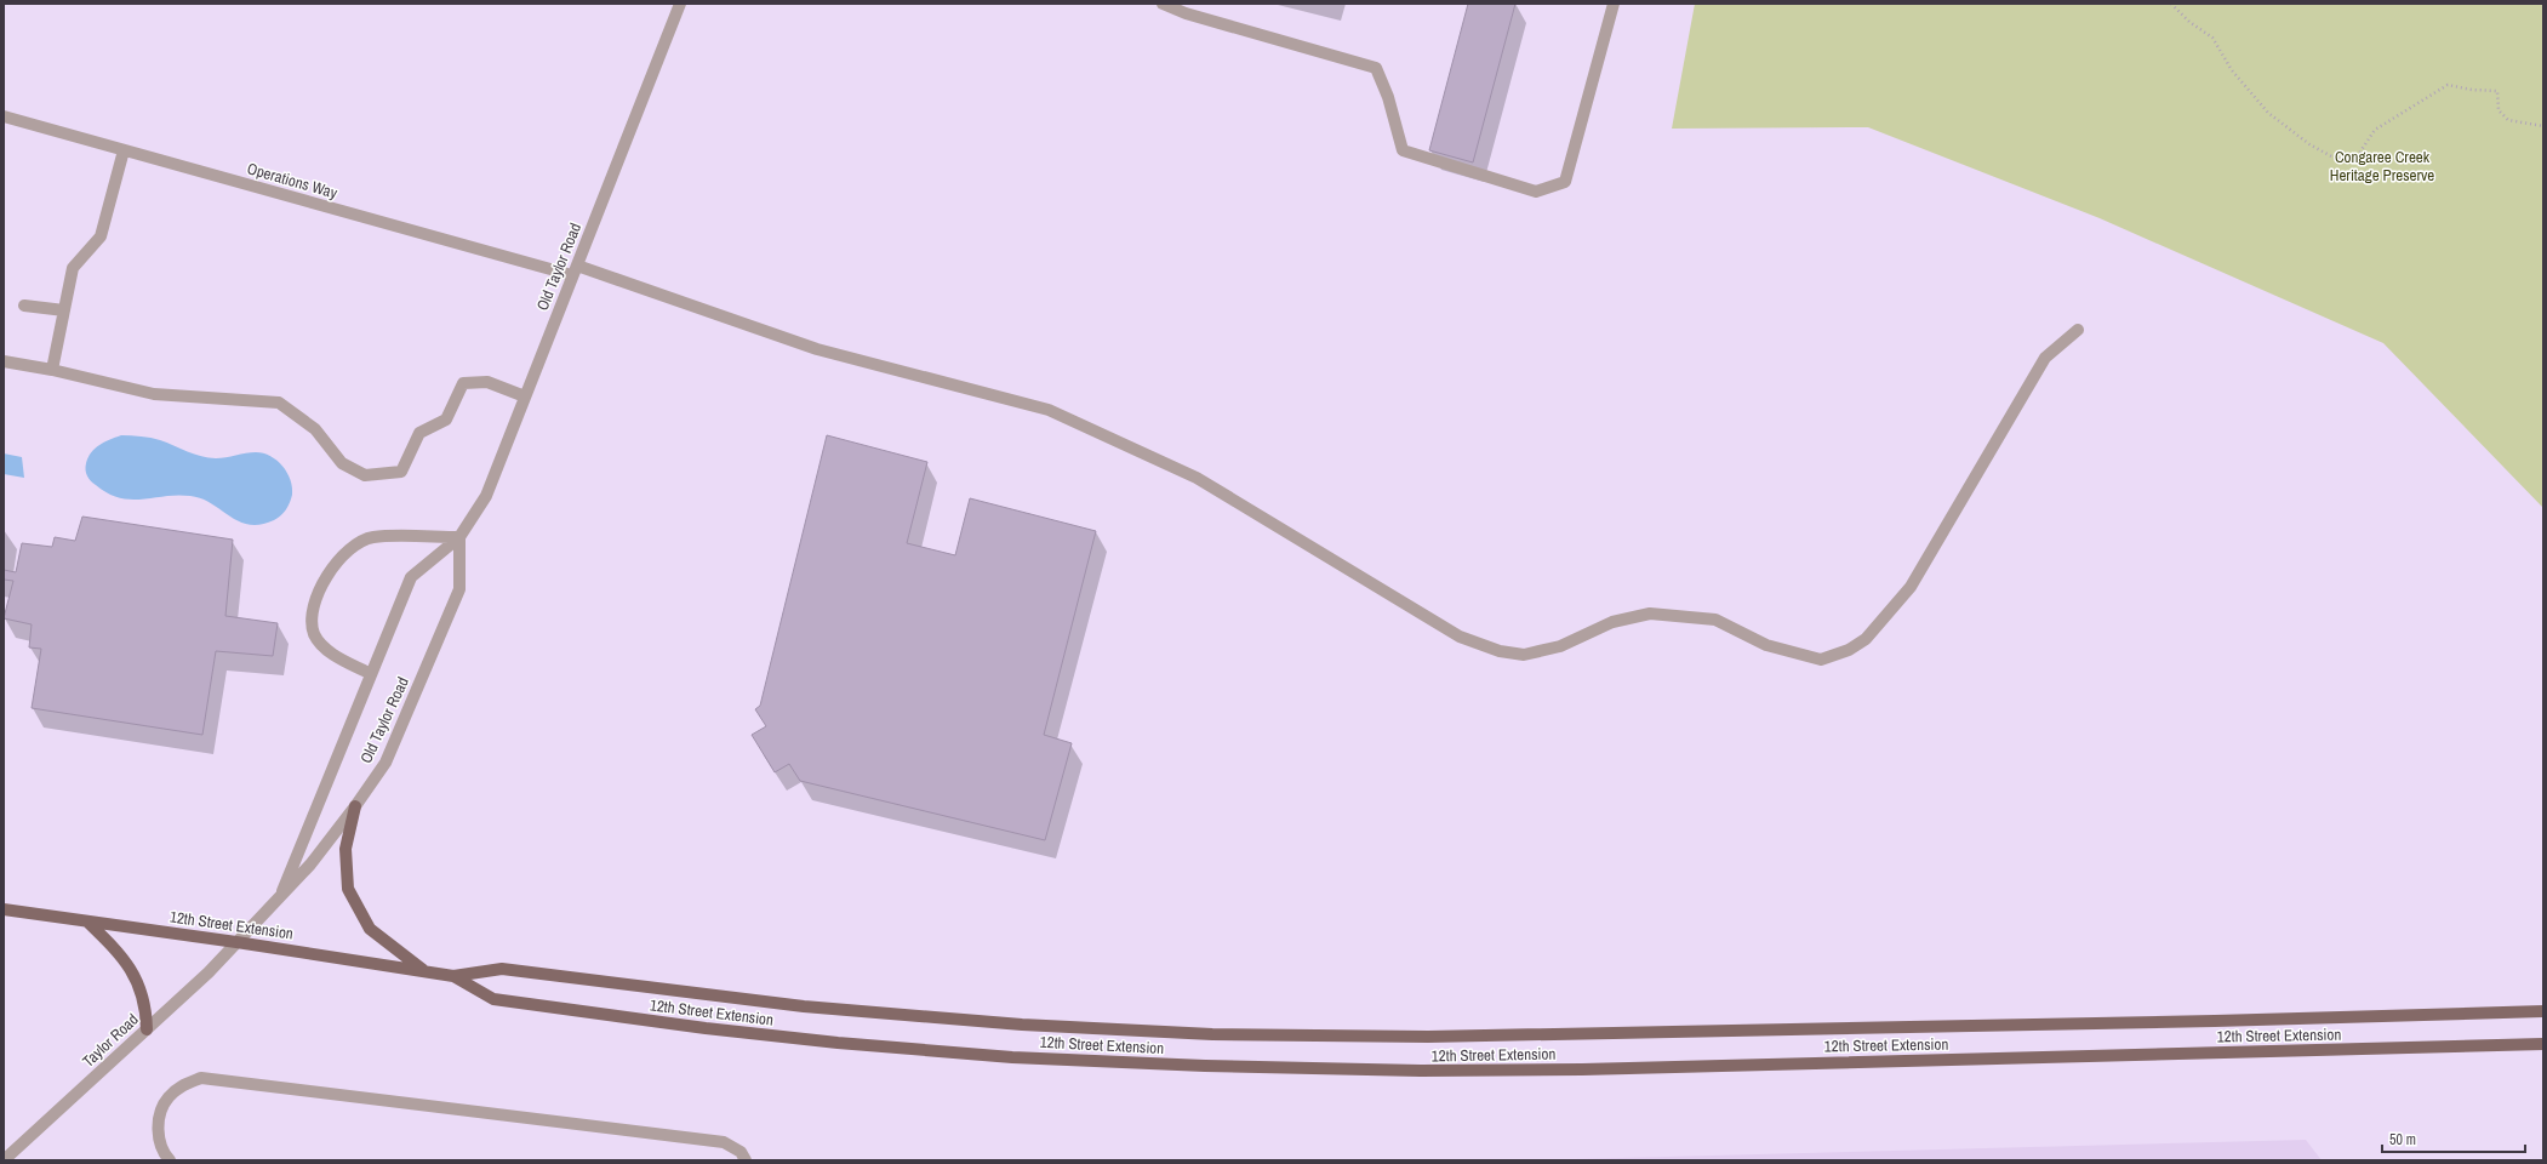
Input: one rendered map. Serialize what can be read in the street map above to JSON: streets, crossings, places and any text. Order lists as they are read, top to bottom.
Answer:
{
  "streets": {
    "main road": ["12th Street Extension"],
    "street": ["Operations Way", "Old Taylor Road", "Taylor Road"]
  },
  "crossings": [
    ["Operations Way", "Old Taylor Road"],
    ["Old Taylor Road", "12th Street Extension"],
    ["Old Taylor Road", "Taylor Road"],
    ["12th Street Extension", "Taylor Road"]
  ],
  "parks": ["Congaree Creek Heritage Preserve"],
  "scale_bar": "50 m"
}
